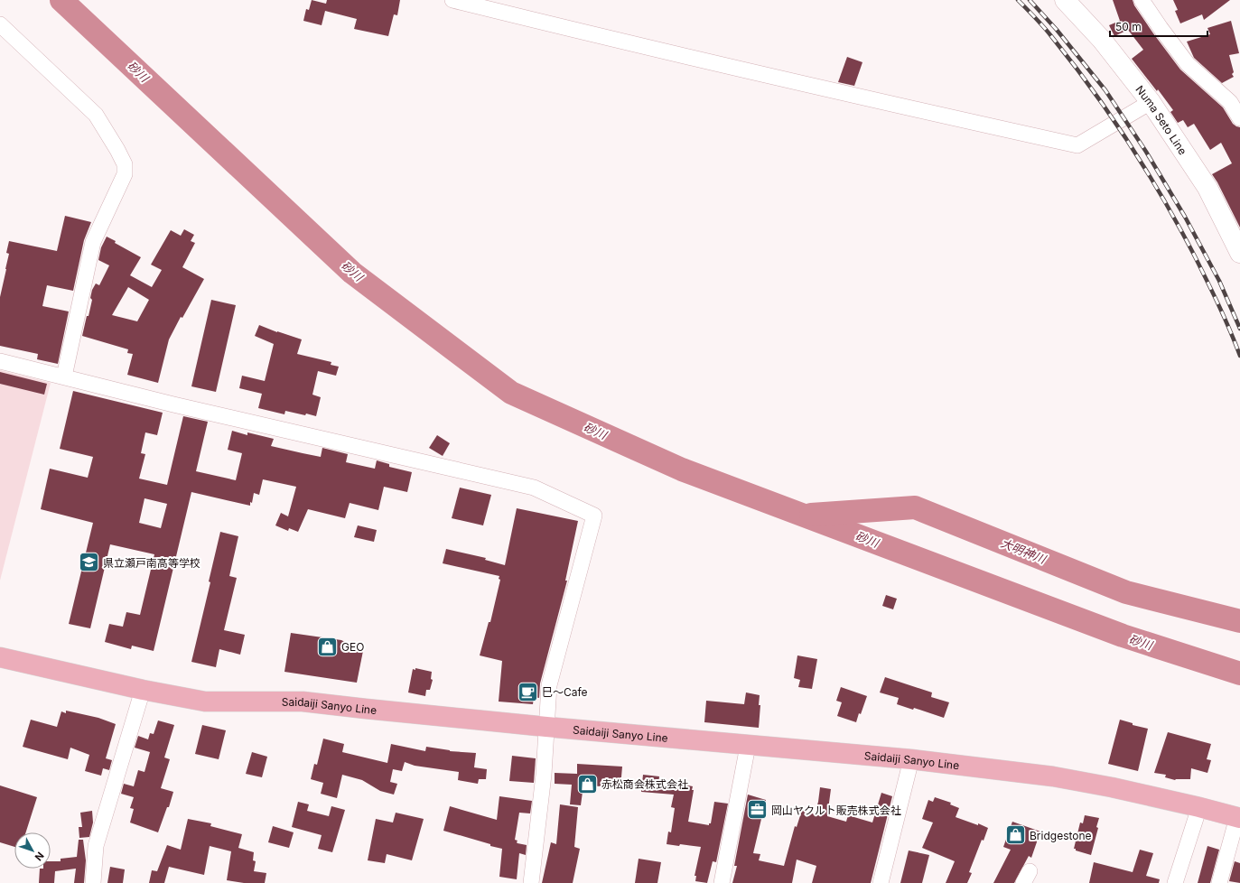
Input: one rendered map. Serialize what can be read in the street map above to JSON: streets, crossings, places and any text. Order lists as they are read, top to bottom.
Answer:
{
  "streets": {
    "main road": ["Numa Seto Line", "Saidaiji Sanyo Line"]
  },
  "water": ["砂川", "大明神川"],
  "places": {
    "school or university": ["県立瀬戸南高等学校"],
    "shop": ["GEO", "赤松商会株式会社", "Bridgestone"],
    "cafe": ["巳～Cafe"],
    "office": ["岡山ヤクルト販売株式会社"]
  },
  "scale_bar": "50 m",
  "north": "bottom right"
}
